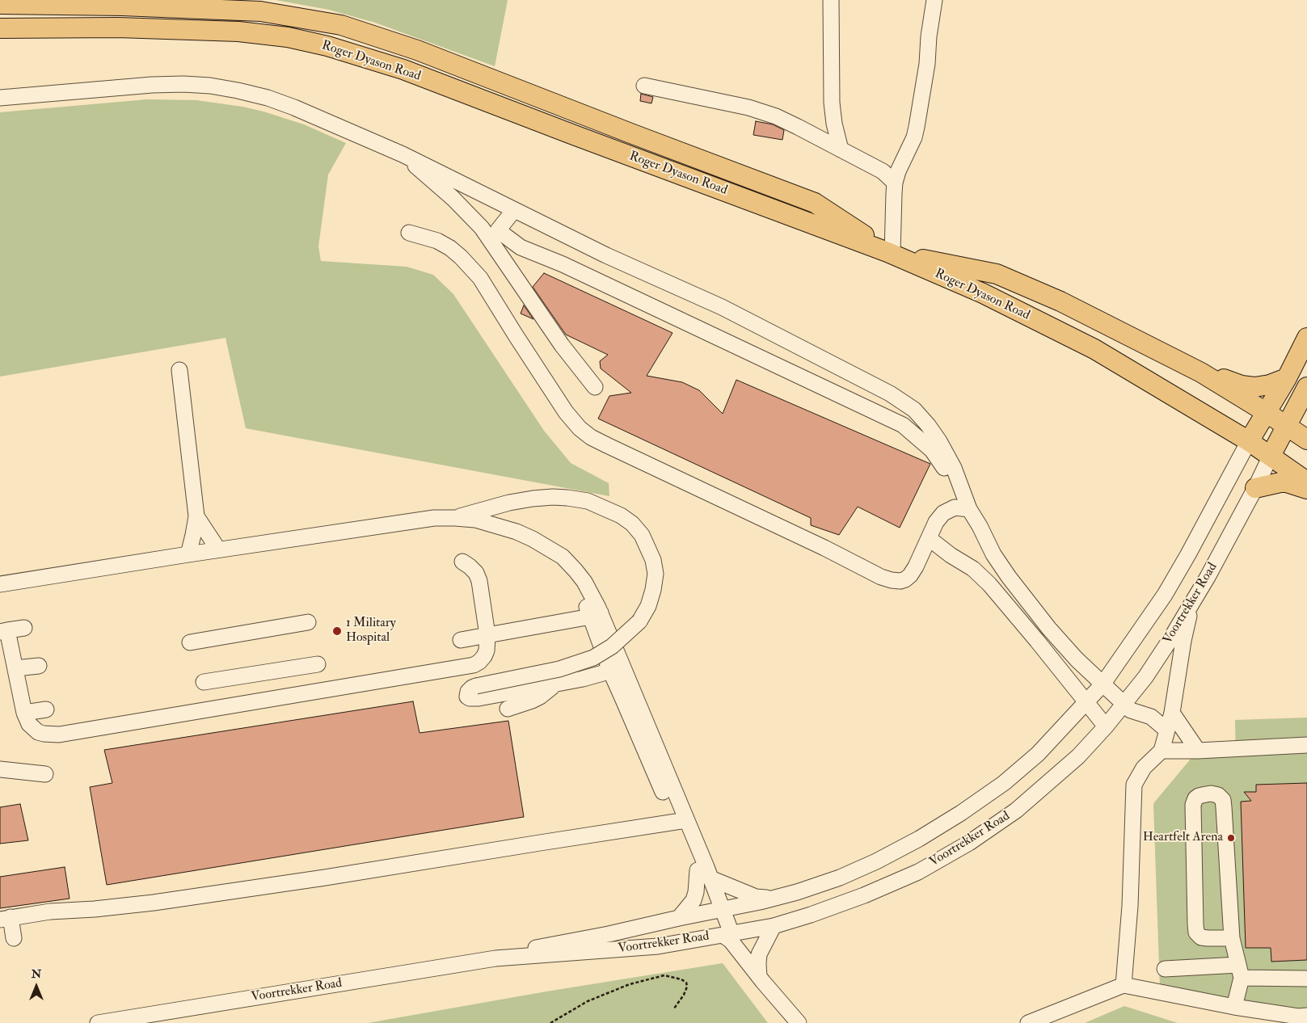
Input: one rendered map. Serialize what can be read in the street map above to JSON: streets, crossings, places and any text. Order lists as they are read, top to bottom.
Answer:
{
  "streets": {
    "main road": ["Roger Dyason Road"],
    "street": ["Voortrekker Road"]
  },
  "crossings": [
    ["Roger Dyason Road", "Voortrekker Road"]
  ],
  "places": ["1 Military Hospital", "Heartfelt Arena"],
  "north": "top"
}
